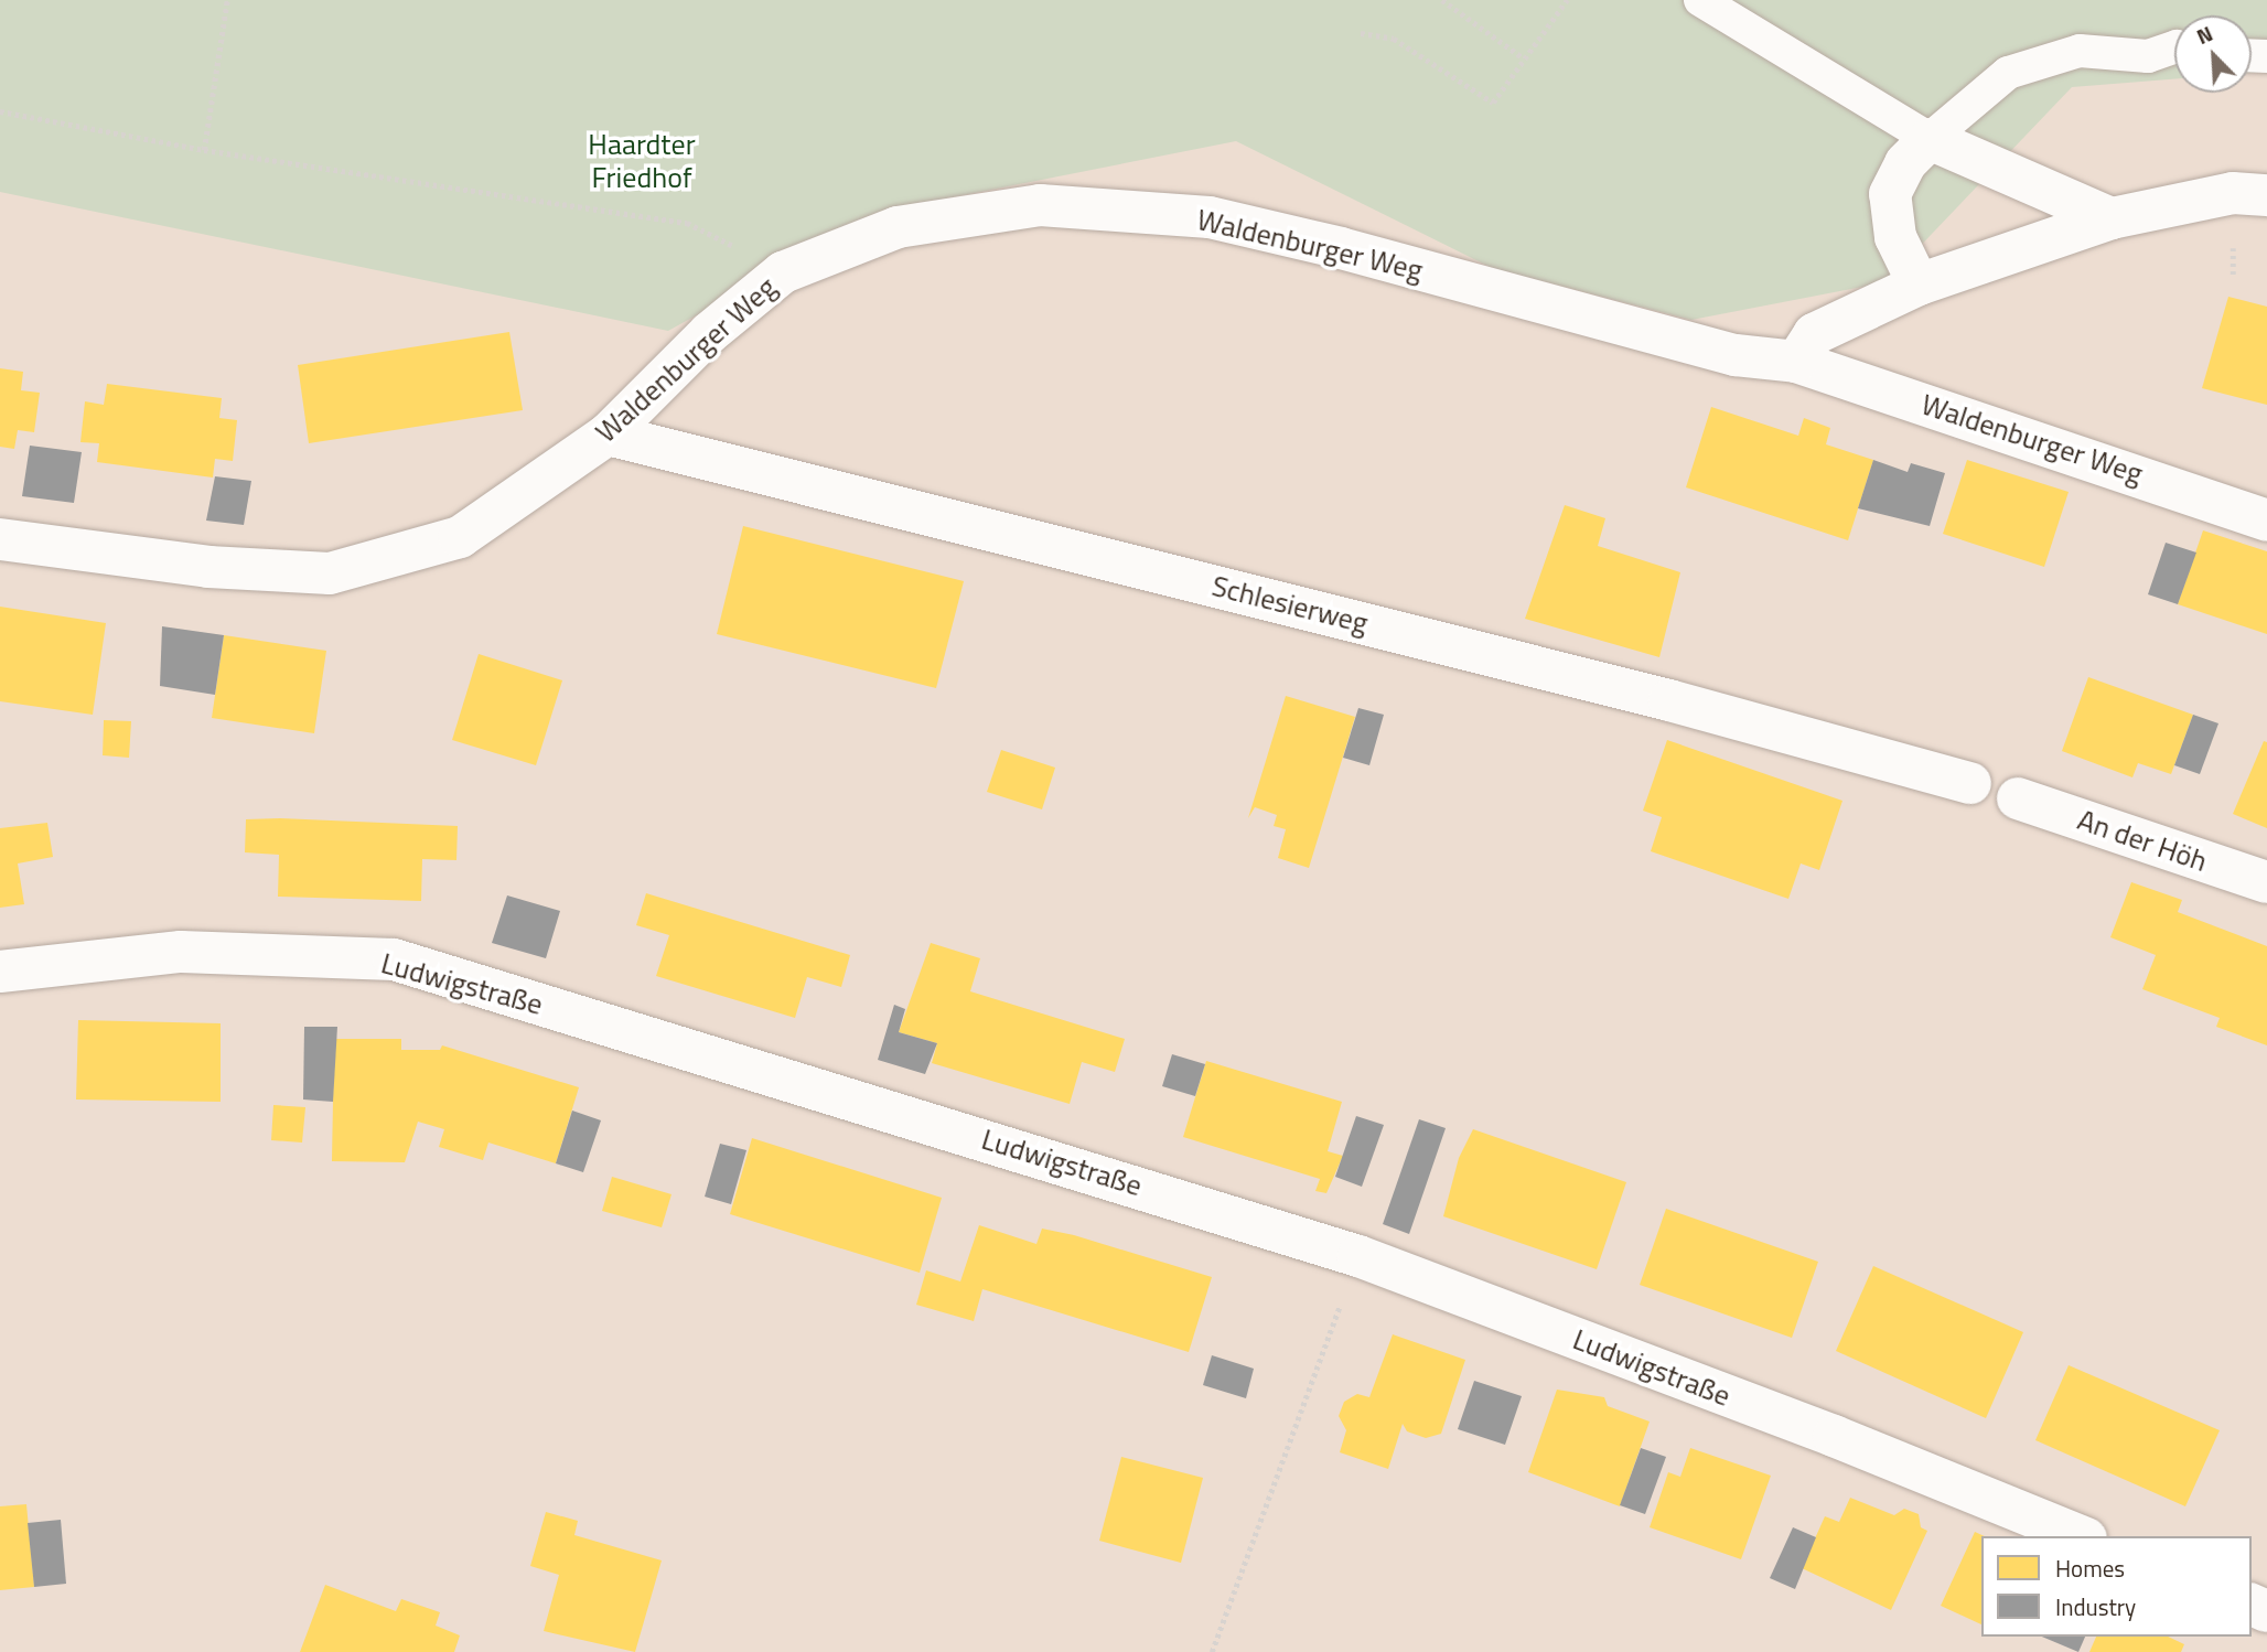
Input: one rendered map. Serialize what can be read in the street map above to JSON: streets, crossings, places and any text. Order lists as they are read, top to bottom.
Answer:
{
  "streets": {
    "street": [
      "Waldenburger Weg",
      "Schlesierweg",
      "An der Höh",
      "Ludwigstraße"
    ]
  },
  "crossings": [
    ["Waldenburger Weg", "Schlesierweg"]
  ],
  "parks": ["Haardter Friedhof"],
  "legend": ["Homes", "Industry"],
  "north": "top left"
}
